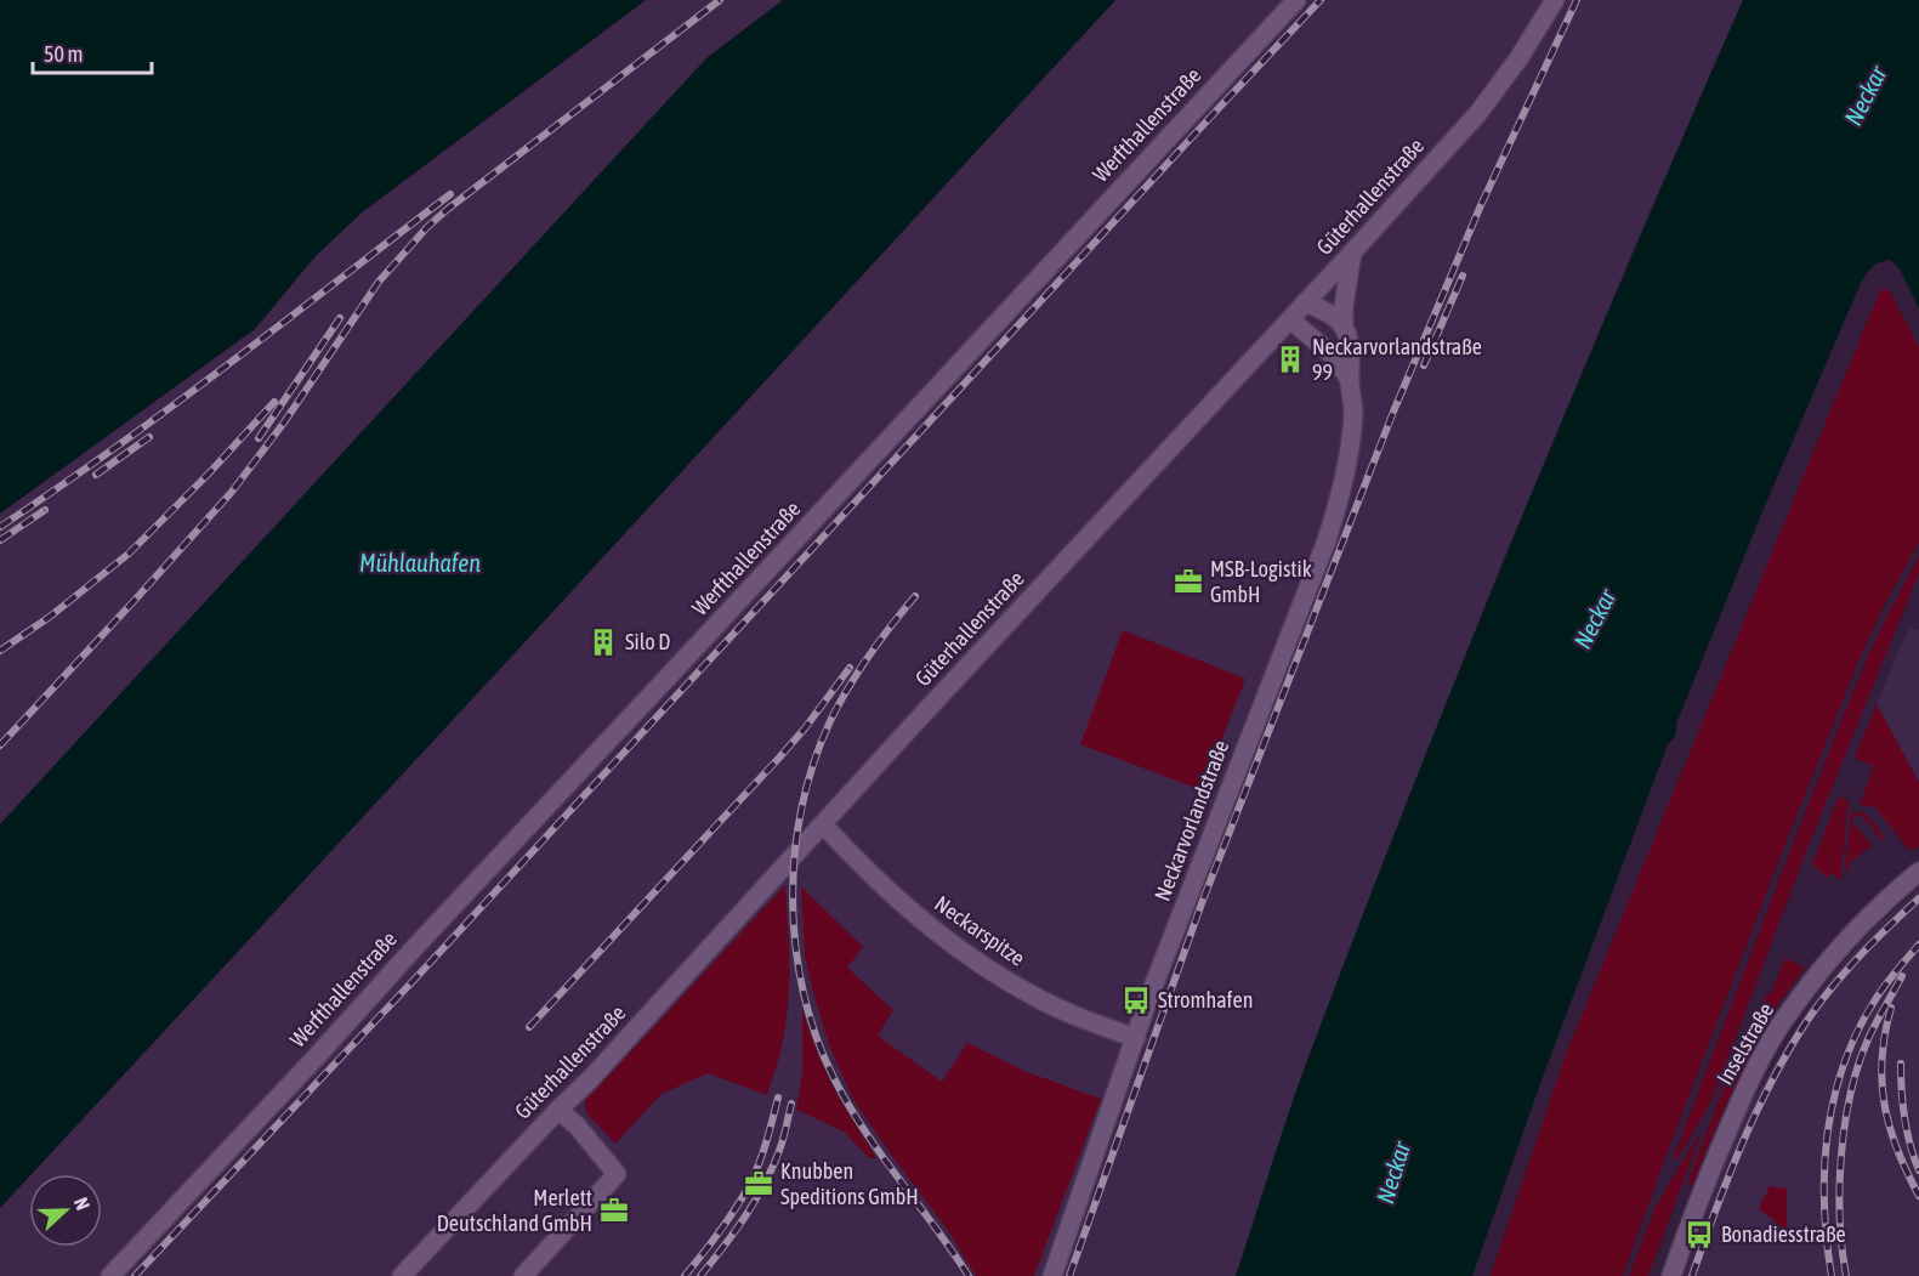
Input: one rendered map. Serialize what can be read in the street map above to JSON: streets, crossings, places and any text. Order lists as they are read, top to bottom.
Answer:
{
  "streets": {
    "street": [
      "Werfthallenstraße",
      "Güterhallenstraße",
      "Neckarvorlandstraße",
      "Neckarspitze",
      "Inselstraße"
    ]
  },
  "crossings": [
    ["Güterhallenstraße", "Neckarvorlandstraße"],
    ["Güterhallenstraße", "Neckarspitze"],
    ["Neckarvorlandstraße", "Neckarspitze"]
  ],
  "water": ["Neckar", "Mühlauhafen"],
  "places": {
    "building": ["Neckarvorlandstraße 99", "Silo D"],
    "office": ["MSB-Logistik GmbH", "Knubben Speditions GmbH", "Merlett Deutschland GmbH"],
    "bus stop": ["Stromhafen", "Bonadiesstraße"]
  },
  "scale_bar": "50 m",
  "north": "right"
}
